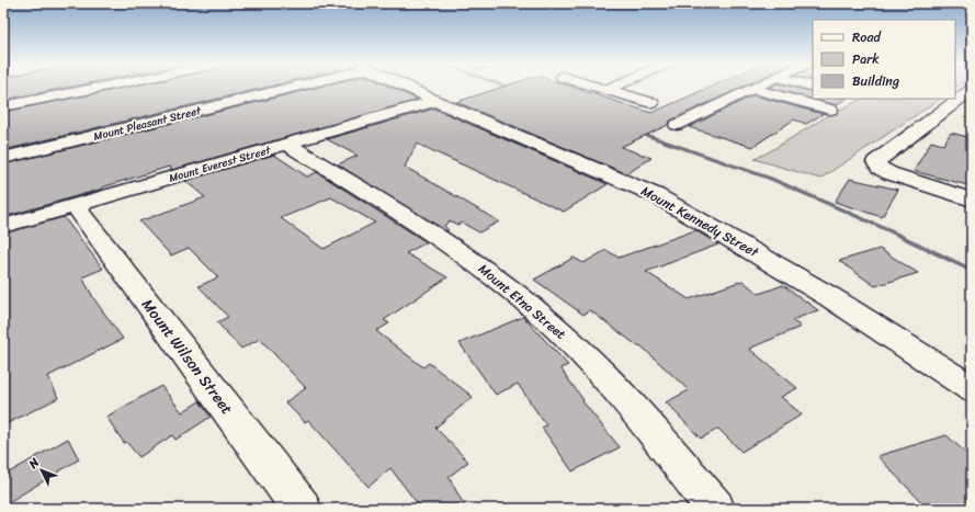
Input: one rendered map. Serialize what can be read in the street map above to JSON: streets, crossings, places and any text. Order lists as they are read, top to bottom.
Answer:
{
  "streets": {
    "street": [
      "Mount Pleasant Street",
      "Mount Everest Street",
      "Mount Kennedy Street",
      "Mount Etna Street",
      "Mount Wilson Street"
    ]
  },
  "crossings": [
    ["Mount Everest Street", "Mount Kennedy Street"],
    ["Mount Everest Street", "Mount Etna Street"],
    ["Mount Everest Street", "Mount Wilson Street"]
  ],
  "legend": ["Road", "Park", "Building"],
  "north": "top left"
}
